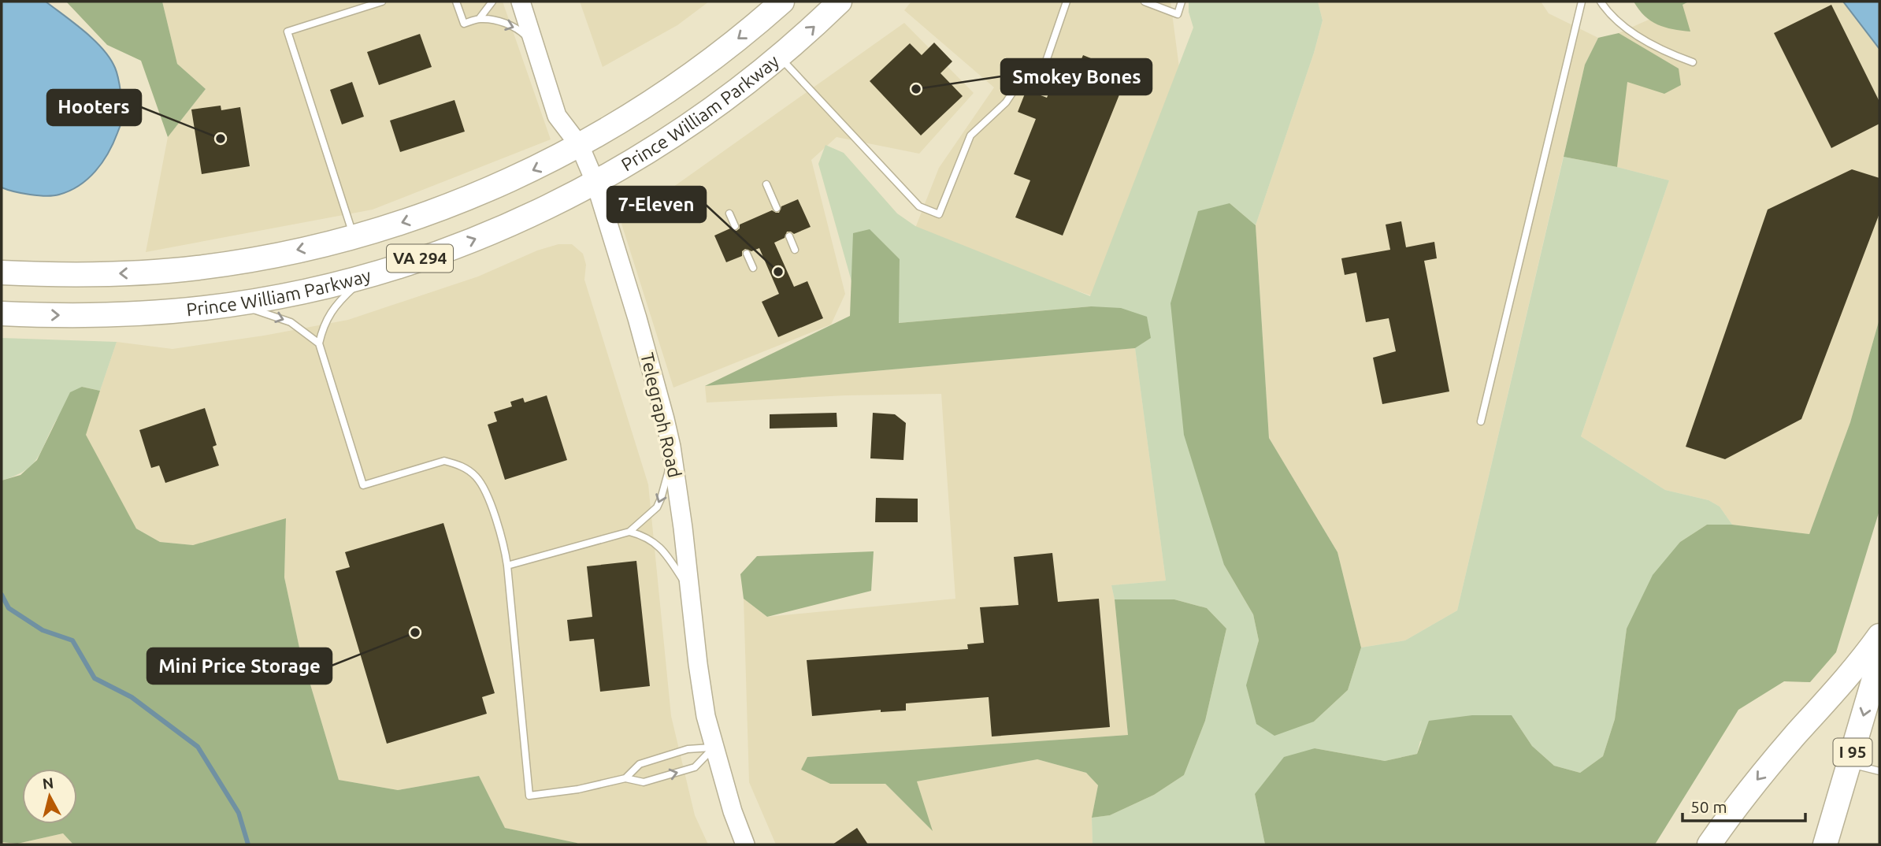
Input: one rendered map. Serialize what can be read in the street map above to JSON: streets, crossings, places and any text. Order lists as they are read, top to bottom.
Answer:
{
  "streets": {
    "highway": ["Prince William Parkway", "VA 294", "I 95"],
    "main road": ["Telegraph Road"]
  },
  "crossings": [
    ["Prince William Parkway", "Telegraph Road"]
  ],
  "places": [
    "Smokey Bones",
    "Hooters",
    "7-Eleven",
    "Mini Price Storage"
  ],
  "scale_bar": "50 m",
  "north": "top"
}
